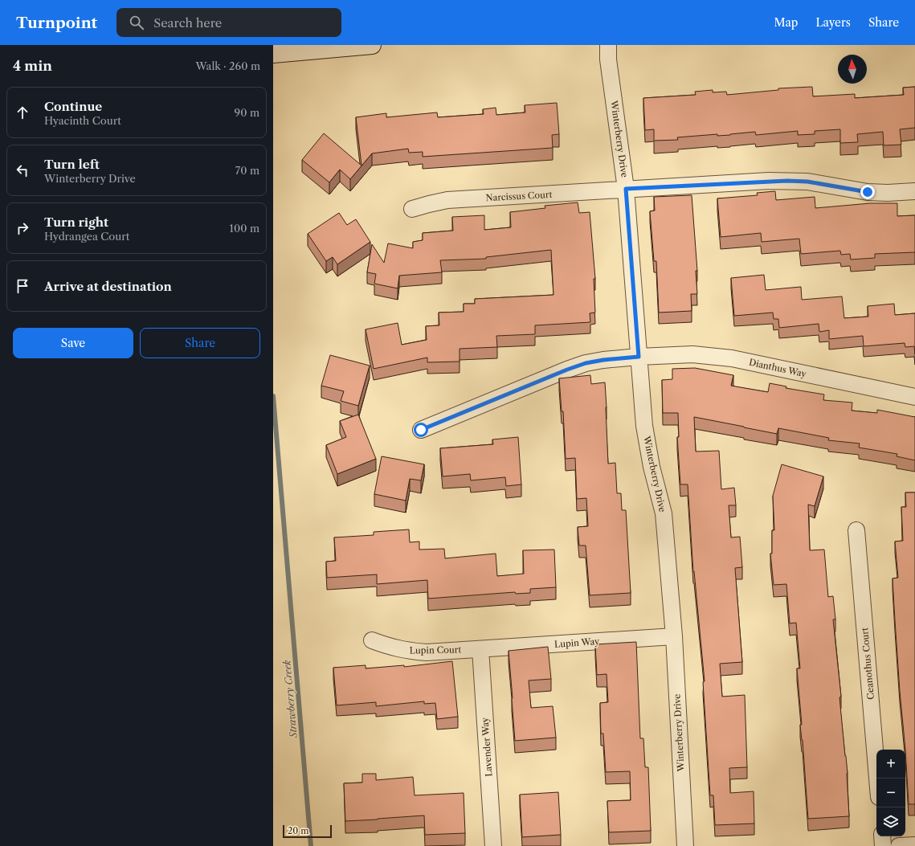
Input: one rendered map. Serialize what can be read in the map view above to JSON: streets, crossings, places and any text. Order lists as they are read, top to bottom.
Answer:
{
  "streets": {
    "street": [
      "Winterberry Drive",
      "Narcissus Court",
      "Dianthus Way",
      "Lupin Way",
      "Lupin Court",
      "Ceanothus Court",
      "Lavender Way"
    ]
  },
  "crossings": [
    ["Winterberry Drive", "Narcissus Court"],
    ["Winterberry Drive", "Dianthus Way"],
    ["Winterberry Drive", "Lupin Way"],
    ["Lupin Way", "Lupin Court"],
    ["Lupin Way", "Lavender Way"],
    ["Lupin Court", "Lavender Way"]
  ],
  "water": ["Strawberry Creek"],
  "scale_bar": "20 m",
  "north": "top",
  "page": {
    "header": "Turnpoint",
    "search": "Search here",
    "nav": ["Map", "Layers", "Share"],
    "heading": ["4 min", "Walk · 260 m"],
    "list": [
      ["Continue", "Hyacinth Court", "90 m"],
      ["Turn left", "Winterberry Drive", "70 m"],
      ["Turn right", "Hydrangea Court", "100 m"],
      "Arrive at destination"
    ],
    "buttons": ["Save", "Share"],
    "map_buttons": ["+", "−"],
    "scale": "20 m"
  }
}
